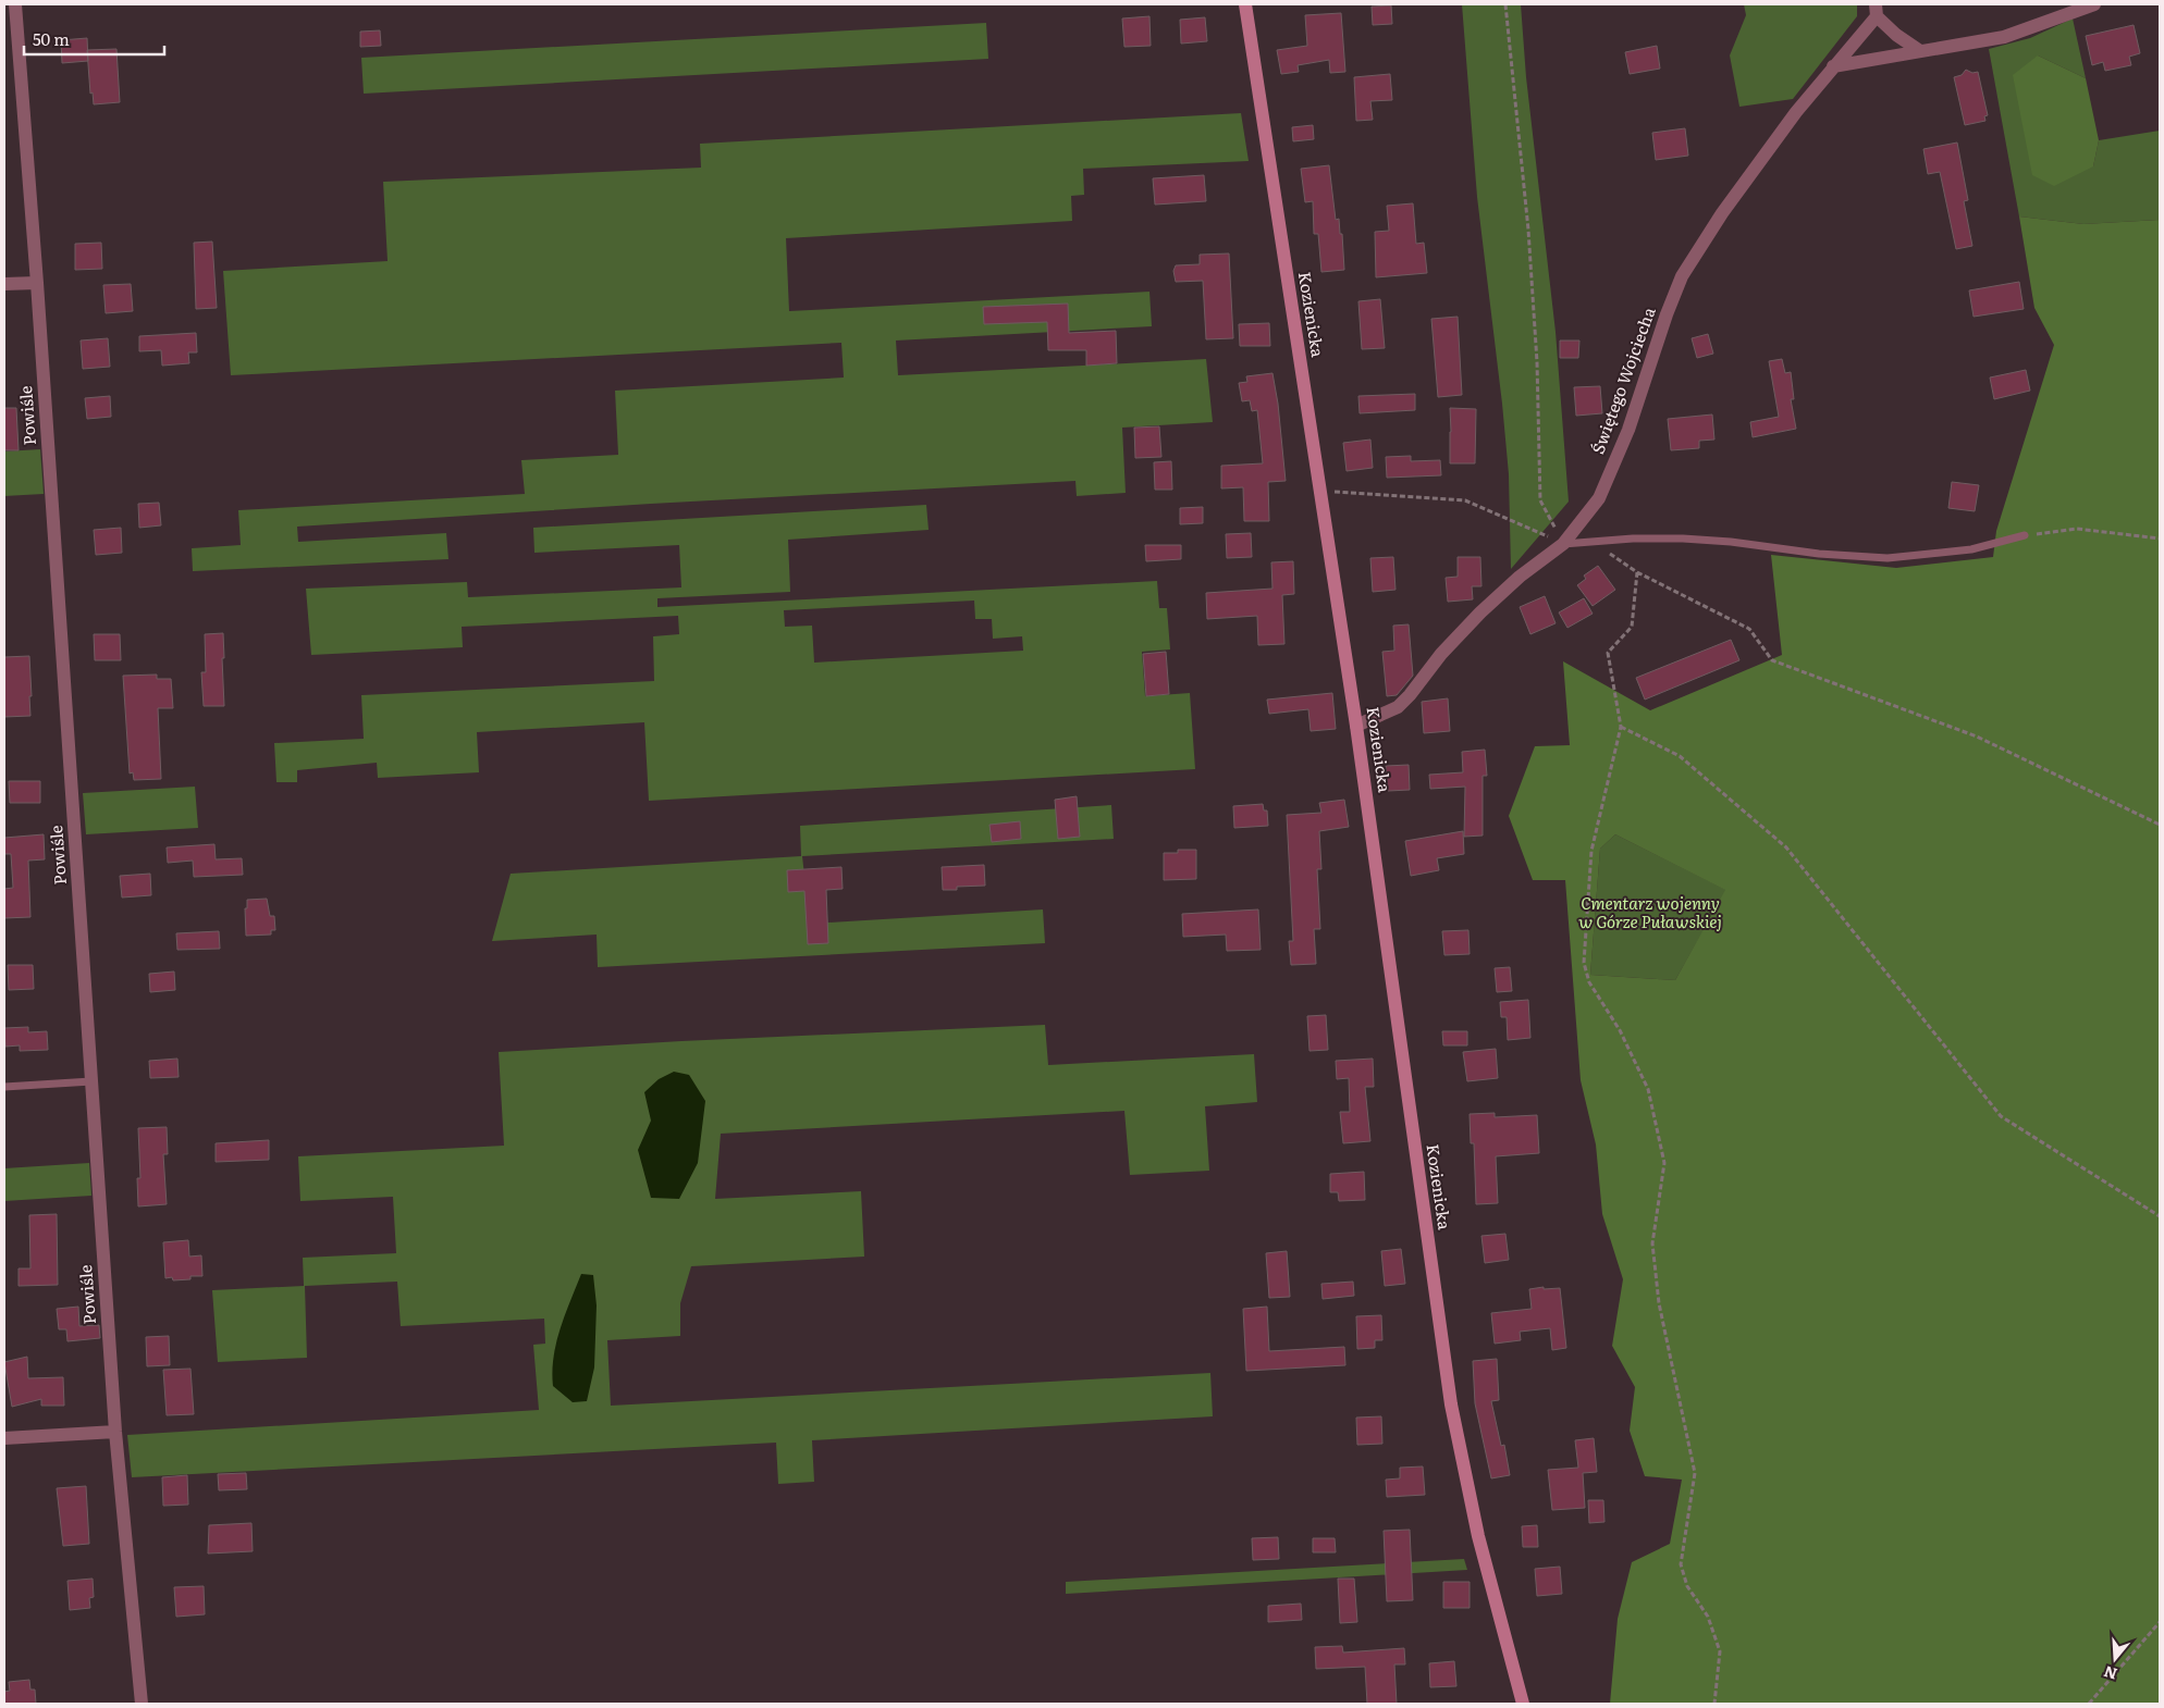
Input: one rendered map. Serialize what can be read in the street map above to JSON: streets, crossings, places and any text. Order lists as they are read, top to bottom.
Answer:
{
  "streets": {
    "main road": ["Kozienicka"],
    "street": ["Świętego Wojciecha", "Powiśle"]
  },
  "crossings": [
    ["Kozienicka", "Świętego Wojciecha"]
  ],
  "parks": ["Cmentarz wojenny w Górze Puławskiej"],
  "scale_bar": "50 m",
  "north": "bottom"
}
